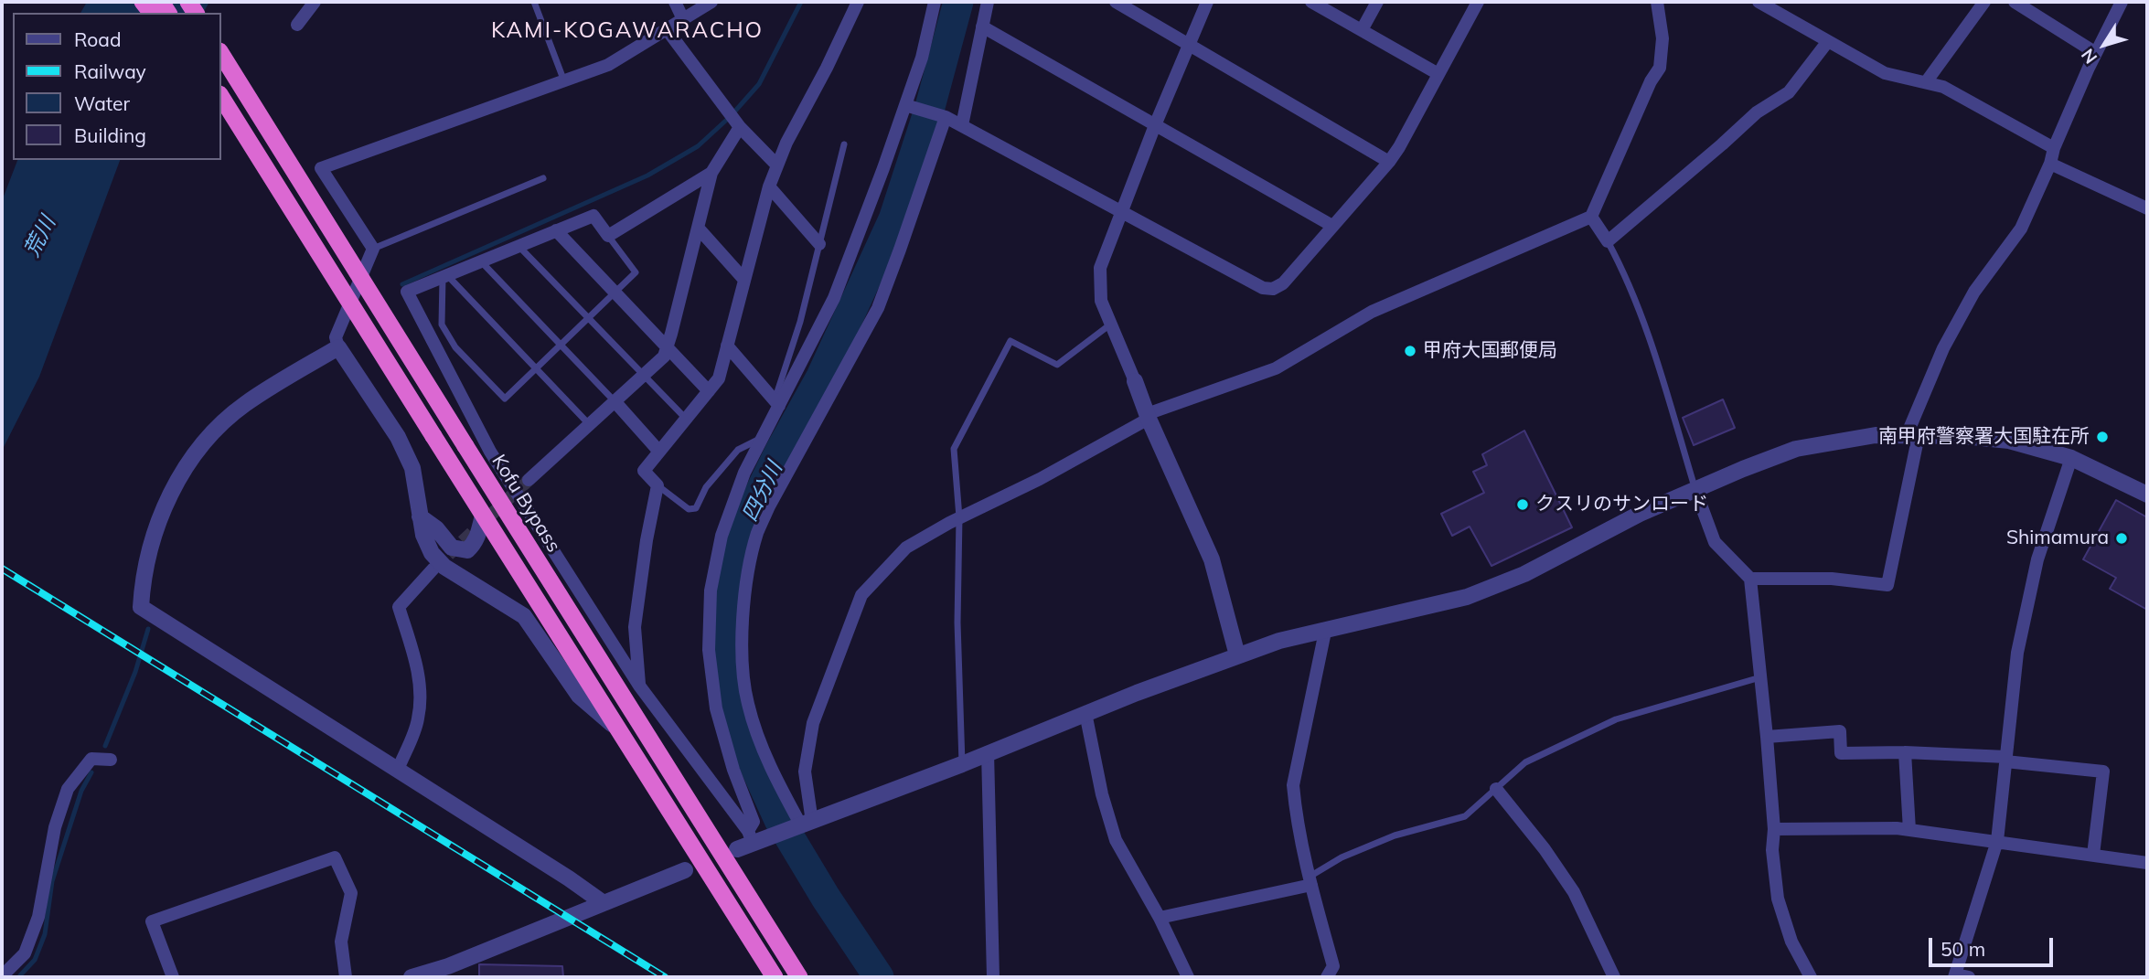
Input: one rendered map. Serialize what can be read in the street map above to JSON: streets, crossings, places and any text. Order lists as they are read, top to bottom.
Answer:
{
  "streets": {
    "highway": ["Kofu Bypass"]
  },
  "districts": ["KAMI-KOGAWARACHO"],
  "water": ["荒川", "四分川"],
  "places": [
    "甲府大国郵便局",
    "南甲府警察署大国駐在所",
    "クスリのサンロード",
    "Shimamura"
  ],
  "legend": [
    "Road",
    "Railway",
    "Water",
    "Building"
  ],
  "scale_bar": "50 m",
  "north": "bottom left"
}
